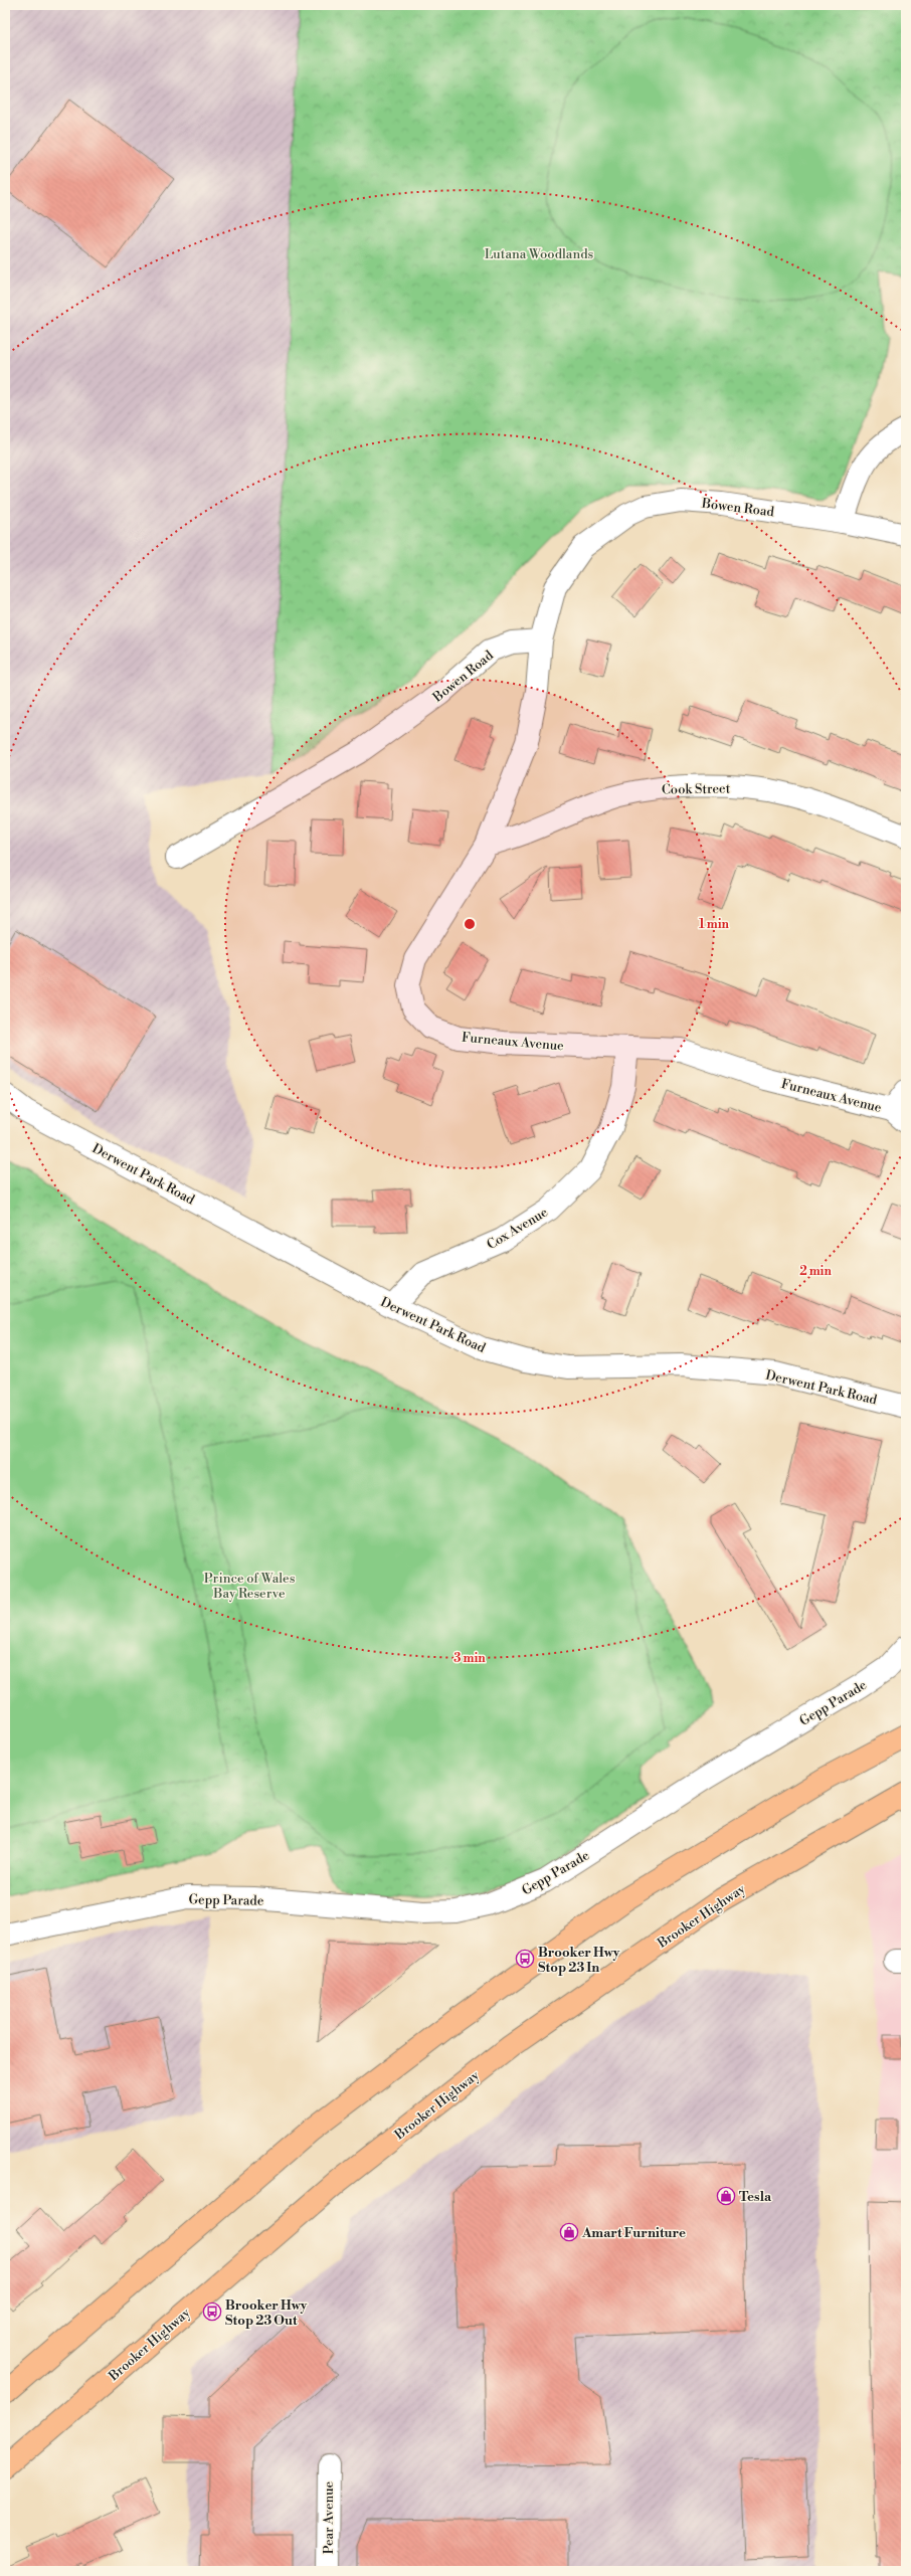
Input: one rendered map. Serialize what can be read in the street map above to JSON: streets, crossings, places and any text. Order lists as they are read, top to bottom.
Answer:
{
  "streets": {
    "highway": ["Brooker Highway"],
    "street": [
      "Bowen Road",
      "Cook Street",
      "Furneaux Avenue",
      "Derwent Park Road",
      "Cox Avenue",
      "Gepp Parade",
      "Pear Avenue"
    ]
  },
  "crossings": [
    ["Bowen Road", "Furneaux Avenue"],
    ["Cook Street", "Furneaux Avenue"],
    ["Furneaux Avenue", "Cox Avenue"],
    ["Derwent Park Road", "Cox Avenue"]
  ],
  "parks": ["Lutana Woodlands", "Prince of Wales Bay Reserve"],
  "places": {
    "bus stop": ["Brooker Hwy Stop 23 In", "Brooker Hwy Stop 23 Out"],
    "shop": ["Tesla", "Amart Furniture"]
  },
  "rings": ["1 min", "2 min", "3 min"]
}
